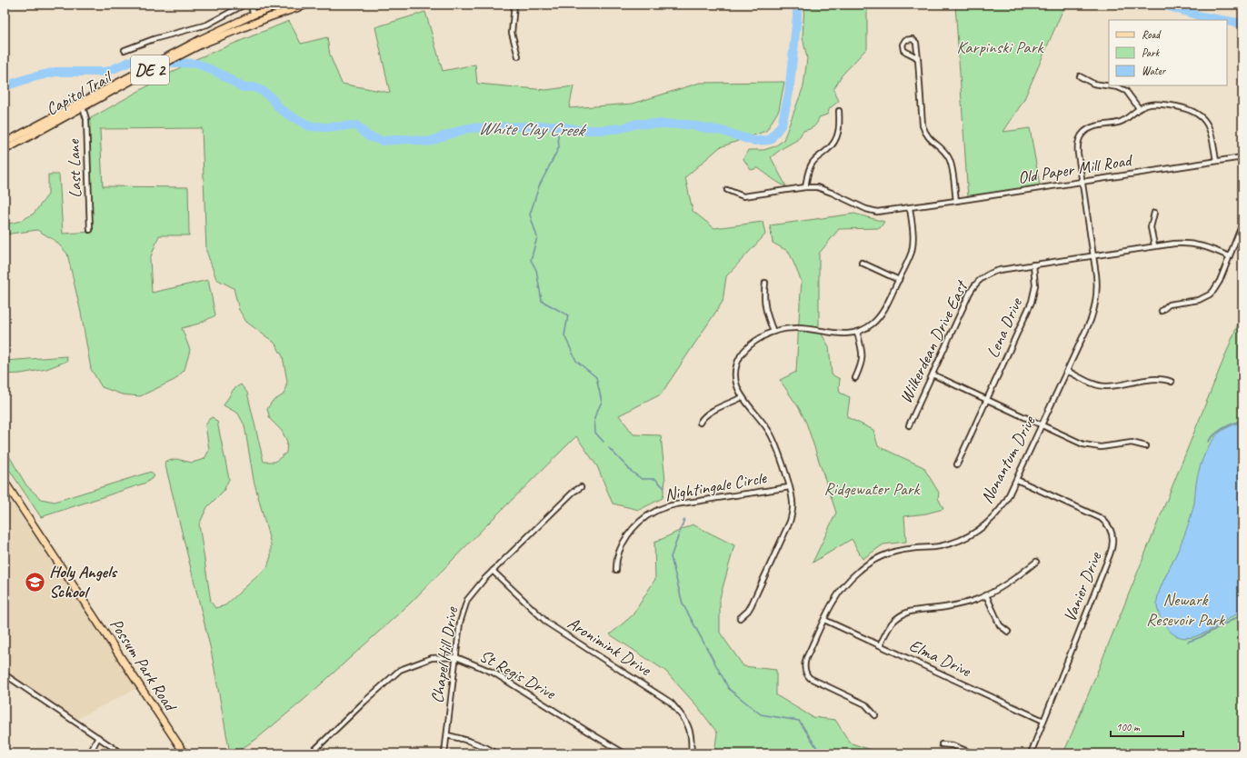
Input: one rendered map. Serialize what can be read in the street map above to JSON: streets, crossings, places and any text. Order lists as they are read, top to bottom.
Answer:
{
  "streets": {
    "main road": ["DE 2", "Capitol Trail", "Possum Park Road"],
    "street": [
      "Last Lane",
      "Old Paper Mill Road",
      "Lena Drive",
      "Wilkerdean Drive East",
      "Nonantum Drive",
      "Nightingale Circle",
      "Vanier Drive",
      "Aronimink Drive",
      "Chapel Hill Drive",
      "Elma Drive",
      "St Regis Drive"
    ]
  },
  "crossings": [
    ["Capitol Trail", "Last Lane"],
    ["Old Paper Mill Road", "Nonantum Drive"],
    ["Lena Drive", "Wilkerdean Drive East"],
    ["Wilkerdean Drive East", "Nonantum Drive"],
    ["Nonantum Drive", "Vanier Drive"],
    ["Nonantum Drive", "Elma Drive"],
    ["Vanier Drive", "Elma Drive"],
    ["Aronimink Drive", "Chapel Hill Drive"],
    ["Chapel Hill Drive", "St Regis Drive"]
  ],
  "water": ["White Clay Creek"],
  "parks": ["Karpinski Park", "Ridgewater Park", "Newark Resevoir Park"],
  "places": {
    "school or university": ["Holy Angels School"]
  },
  "legend": ["Road", "Park", "Water"],
  "scale_bar": "100 m"
}
